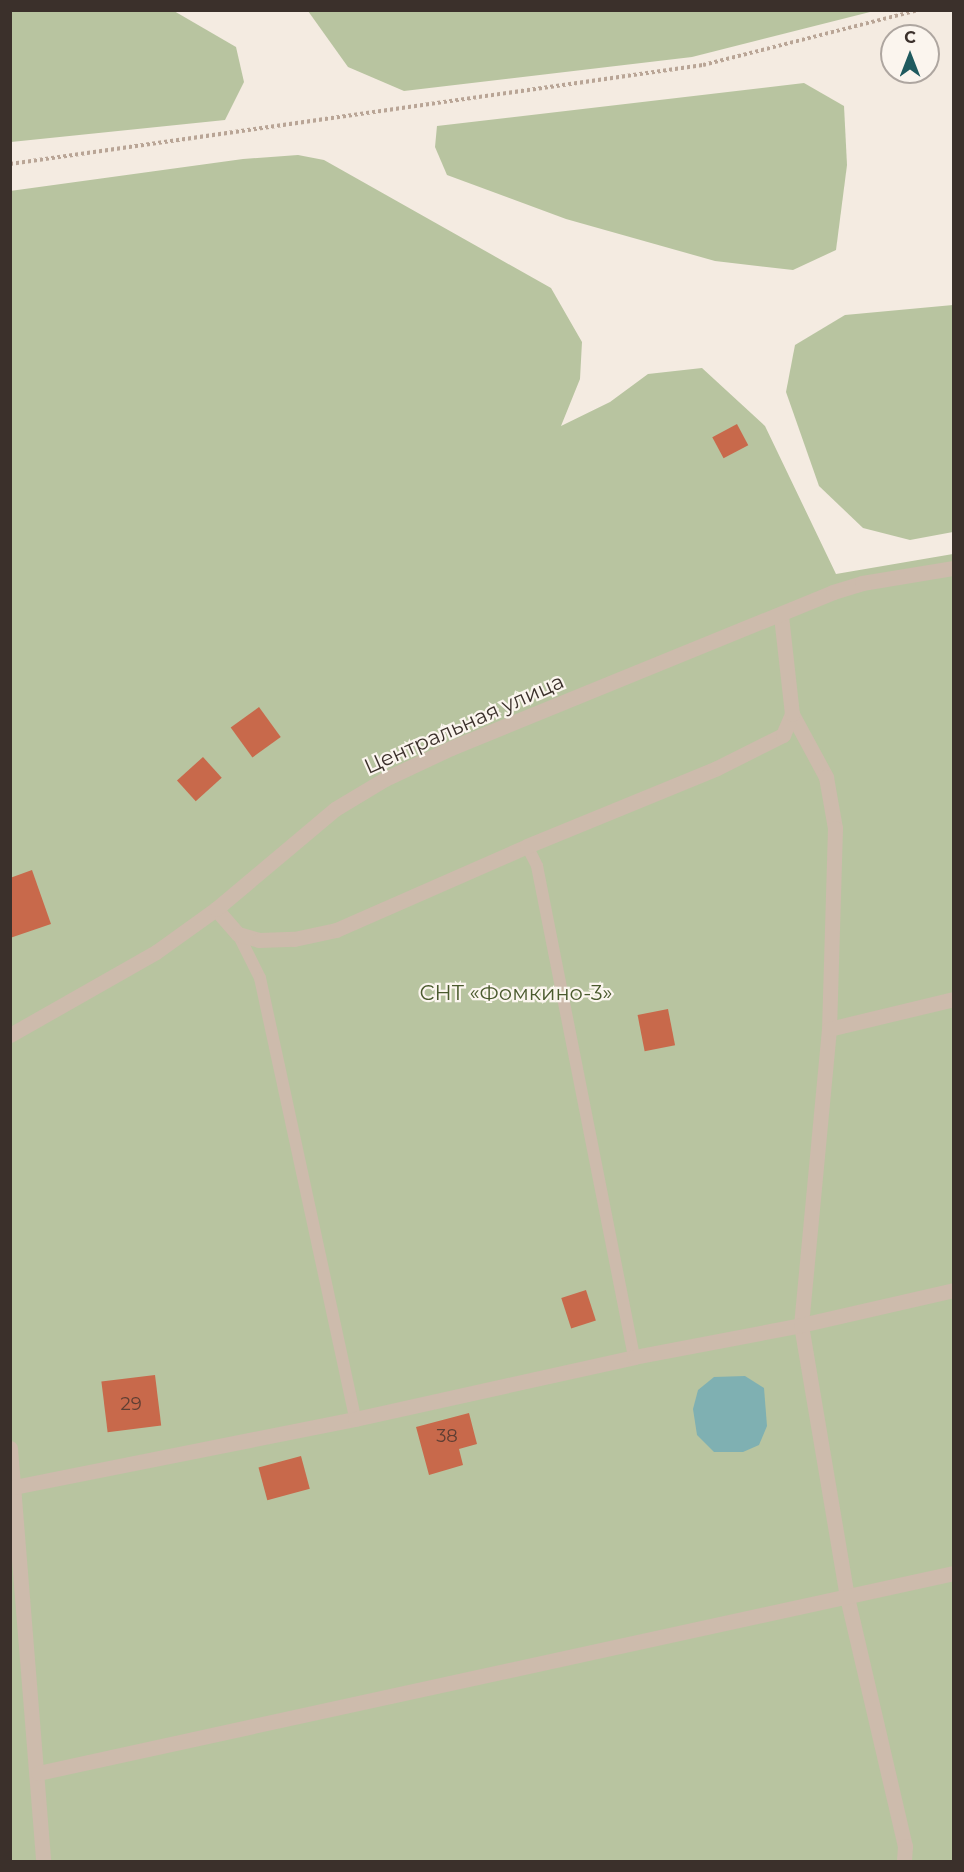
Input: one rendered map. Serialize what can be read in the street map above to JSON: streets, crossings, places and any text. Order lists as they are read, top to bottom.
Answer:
{
  "streets": {
    "street": ["Центральная улица"]
  },
  "parks": ["СНТ «Фомкино-3»"],
  "house_numbers": ["29", "38"],
  "north": "top"
}
